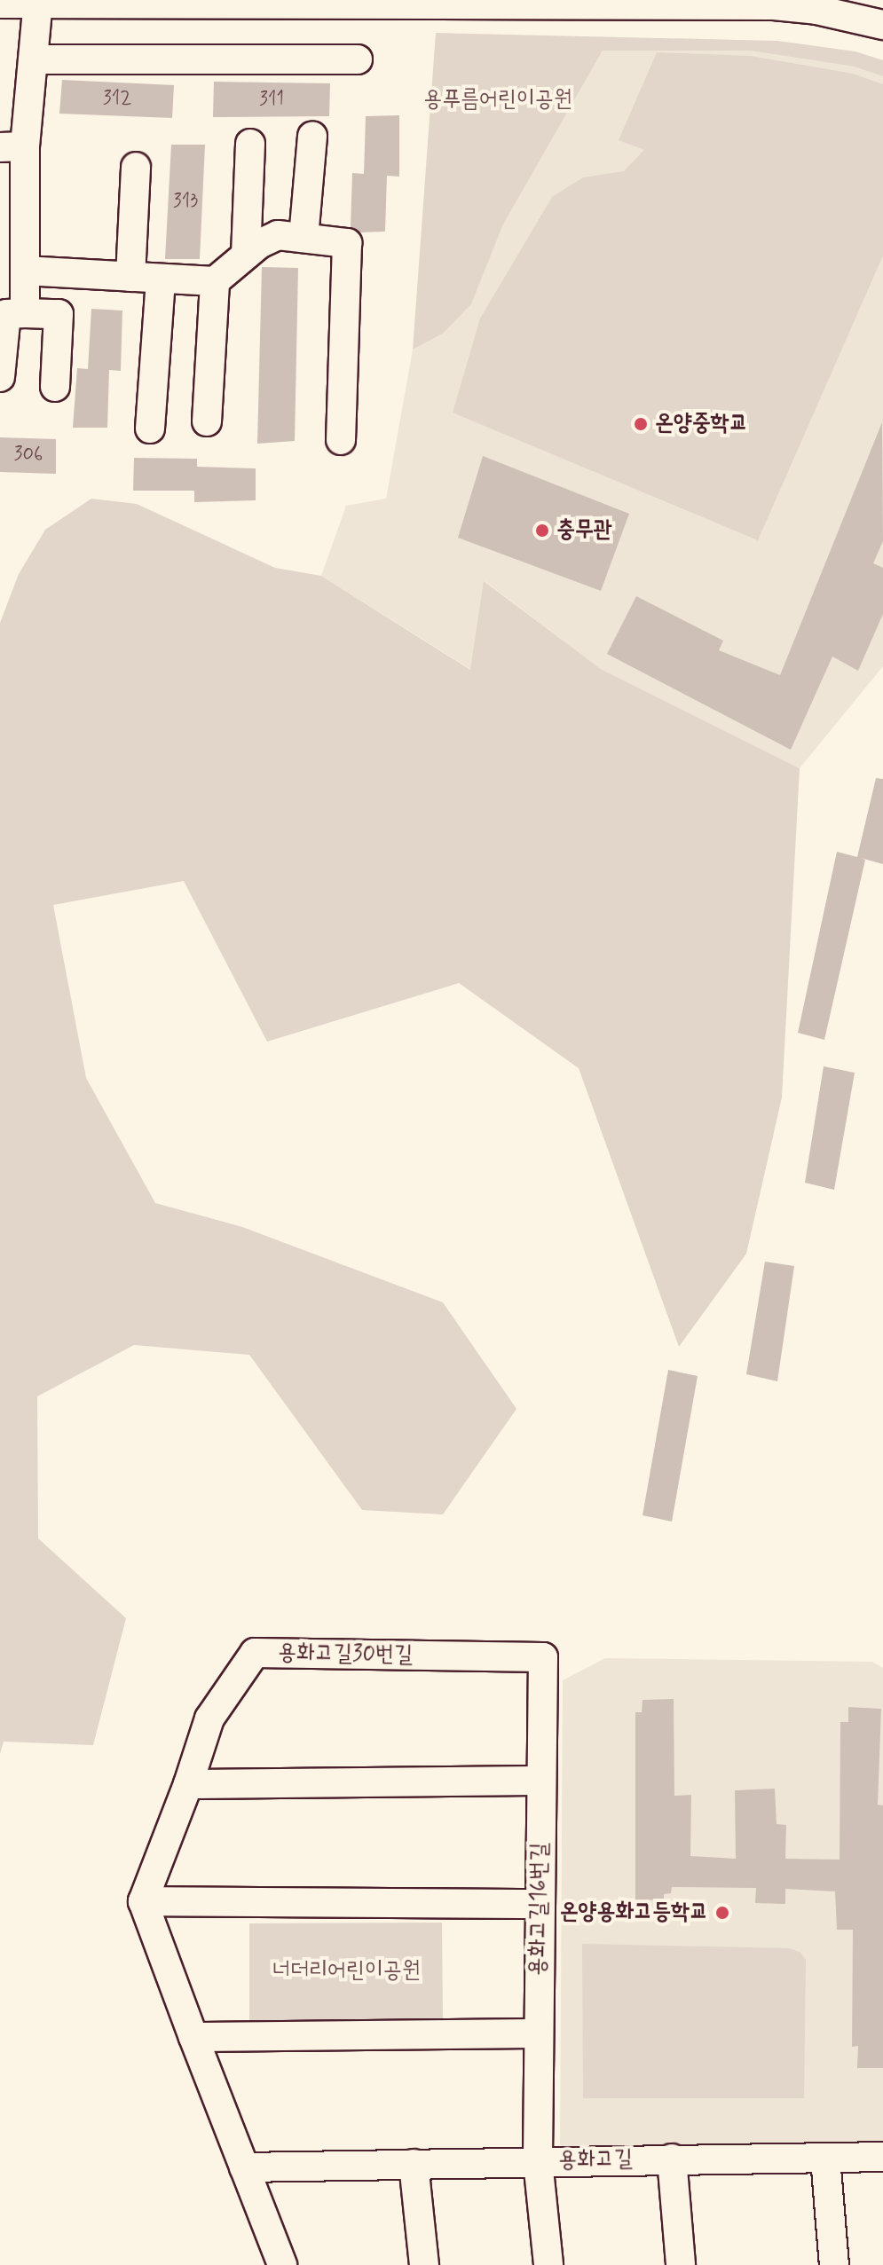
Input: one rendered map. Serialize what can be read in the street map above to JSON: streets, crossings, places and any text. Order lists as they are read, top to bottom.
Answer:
{
  "streets": {
    "street": ["용화고길30번길", "용화고길16번길", "용화고길"]
  },
  "crossings": [
    ["용화고길30번길", "용화고길16번길"],
    ["용화고길16번길", "용화고길"]
  ],
  "parks": ["용푸름어린이공원", "너더리어린이공원"],
  "places": ["온양중학교", "충무관", "온양용화고등학교"],
  "house_numbers": [
    "312",
    "311",
    "313",
    "306"
  ]
}
